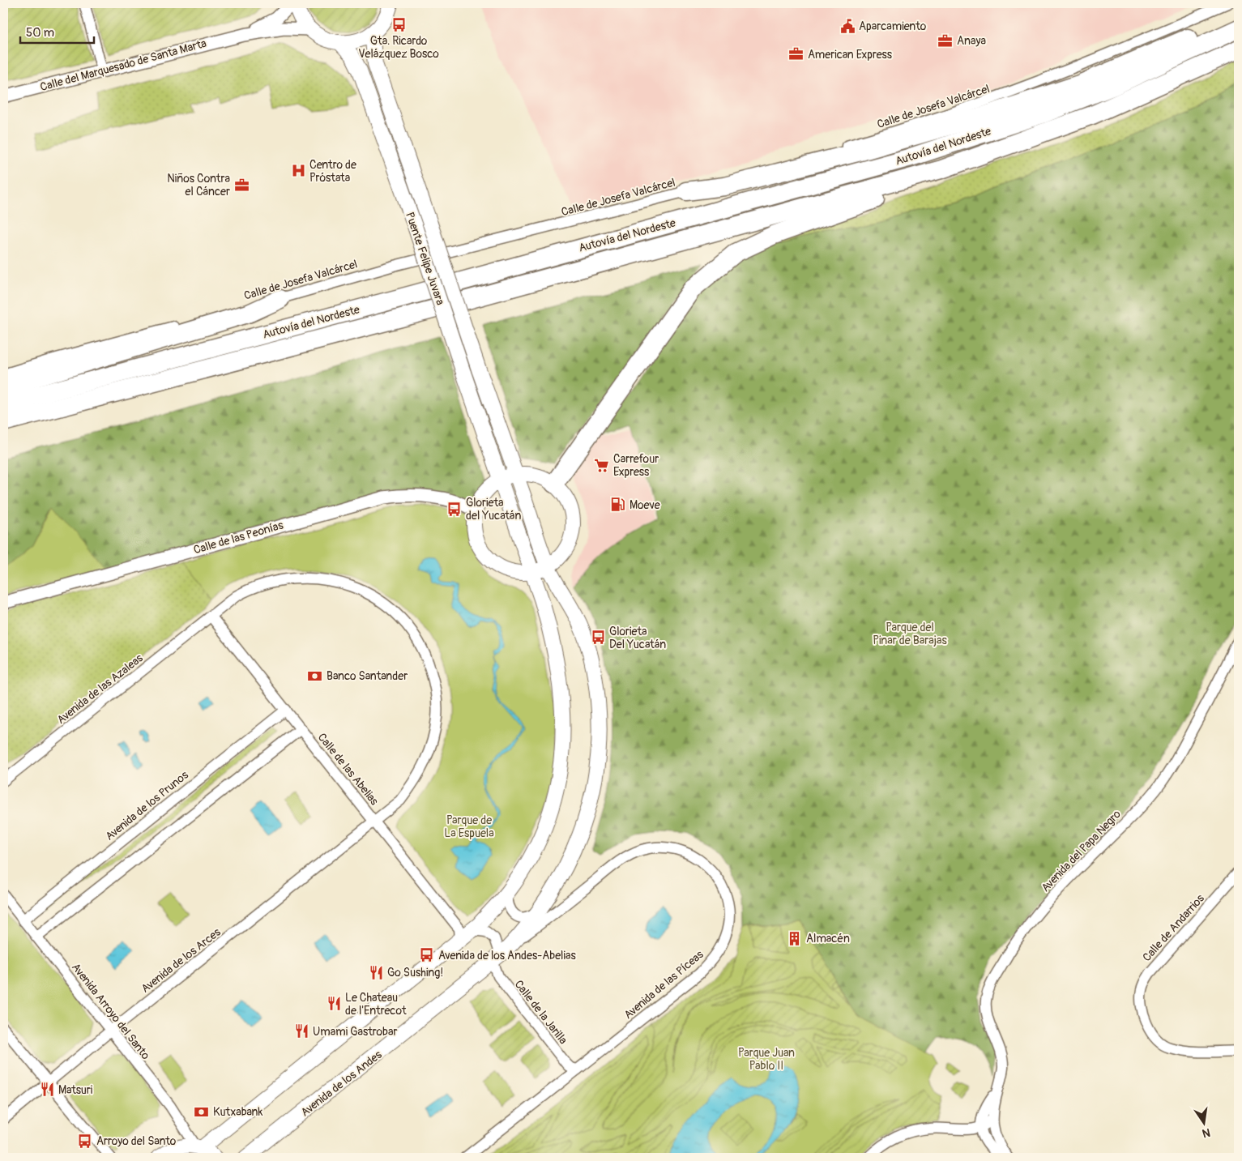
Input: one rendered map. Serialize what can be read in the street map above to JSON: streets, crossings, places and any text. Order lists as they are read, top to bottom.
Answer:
{
  "streets": {
    "highway": ["Autovía del Nordeste"],
    "main road": ["Puente Felipe Juvara", "Avenida de los Andes"],
    "street": [
      "Calle del Marquesado de Santa Marta",
      "Calle de Josefa Valcárcel",
      "Calle de las Peonías",
      "Avenida de las Azaleas",
      "Calle de las Abelias",
      "Avenida de los Prunos",
      "Avenida del Papa Negro",
      "Calle de Andarrios",
      "Avenida de los Arces",
      "Avenida de las Píceas",
      "Avenida Arroyo del Santo",
      "Calle de la Jarilla"
    ]
  },
  "crossings": [
    ["Avenida de las Azaleas", "Calle de las Abelias"],
    ["Avenida de las Azaleas", "Avenida de los Arces"],
    ["Calle de las Abelias", "Avenida de los Prunos"],
    ["Calle de las Abelias", "Avenida de los Arces"],
    ["Avenida de los Prunos", "Avenida Arroyo del Santo"],
    ["Avenida de los Arces", "Avenida Arroyo del Santo"],
    ["Avenida de las Píceas", "Calle de la Jarilla"],
    ["Avenida de las Píceas", "Avenida de los Andes"],
    ["Calle de la Jarilla", "Avenida de los Andes"]
  ],
  "parks": ["Parque del Pinar de Barajas", "Parque de La Espuela", "Parque Juan Pablo II"],
  "places": {
    "bus stop": [
      "Gta. Ricardo Velázquez Bosco",
      "Glorieta del Yucatán",
      "Glorieta Del Yucatán",
      "Avenida de los Andes-Abelias",
      "Arroyo del Santo"
    ],
    "public building": ["Aparcamiento"],
    "office": ["Anaya", "American Express", "Niños Contra el Cáncer"],
    "hospital": ["Centro de Próstata"],
    "supermarket": ["Carrefour Express"],
    "fuel station": ["Moeve"],
    "bank": ["Banco Santander", "Kutxabank"],
    "building": ["Almacén"],
    "restaurant": [
      "Go Sushing!",
      "Le Chateau de l'Entrecot",
      "Umami Gastrobar",
      "Matsuri"
    ]
  },
  "scale_bar": "50 m",
  "north": "bottom"
}
